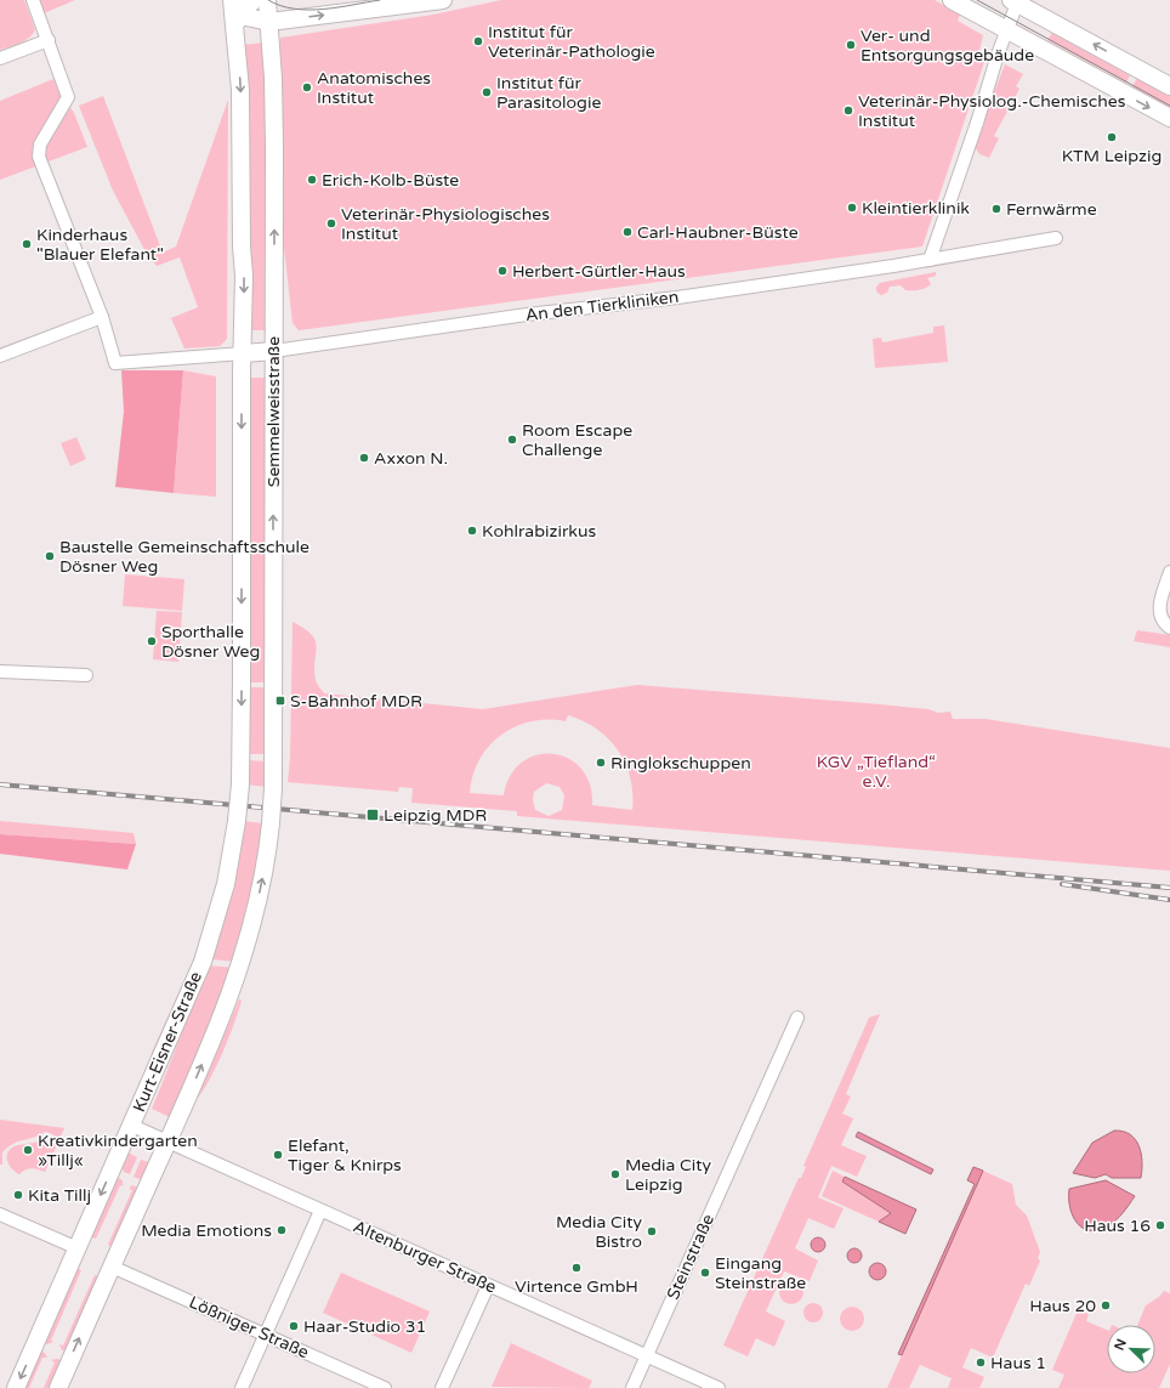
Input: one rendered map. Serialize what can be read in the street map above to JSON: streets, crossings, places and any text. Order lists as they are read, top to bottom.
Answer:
{
  "streets": {
    "main road": ["Semmelweisstraße", "Kurt-Eisner-Straße"],
    "street": [
      "An den Tierkliniken",
      "Altenburger Straße",
      "Steinstraße",
      "Lößniger Straße"
    ]
  },
  "crossings": [
    ["An den Tierkliniken", "Semmelweisstraße"],
    ["Semmelweisstraße", "Kurt-Eisner-Straße"],
    ["Semmelweisstraße", "Altenburger Straße"],
    ["Kurt-Eisner-Straße", "Altenburger Straße"],
    ["Altenburger Straße", "Steinstraße"]
  ],
  "parks": ["KGV „Tiefland“ e.V."],
  "places": {
    "other": [
      "Institut für Veterinär-Pathologie",
      "Ver- und Entsorgungsgebäude",
      "Anatomisches Institut",
      "Institut für Parasitologie",
      "Veterinär-Physiolog.-Chemisches Institut",
      "KTM Leipzig",
      "Erich-Kolb-Büste",
      "Kleintierklinik",
      "Fernwärme",
      "Veterinär-Physiologisches Institut",
      "Carl-Haubner-Büste",
      "Kinderhaus \"Blauer Elefant\"",
      "Herbert-Gürtler-Haus",
      "Room Escape Challenge",
      "Axxon N.",
      "Kohlrabizirkus",
      "Baustelle Gemeinschaftsschule Dösner Weg",
      "Sporthalle Dösner Weg",
      "Ringlokschuppen",
      "Kreativkindergarten »Tillj«",
      "Elefant, Tiger & Knirps",
      "Media City Leipzig",
      "Kita Tillj",
      "Haus 16",
      "Media Emotions",
      "Media City Bistro",
      "Virtence GmbH",
      "Eingang Steinstraße",
      "Haus 20",
      "Haar-Studio 31",
      "Haus 1"
    ],
    "transit": ["S-Bahnhof MDR", "Leipzig MDR"]
  },
  "north": "top left"
}
